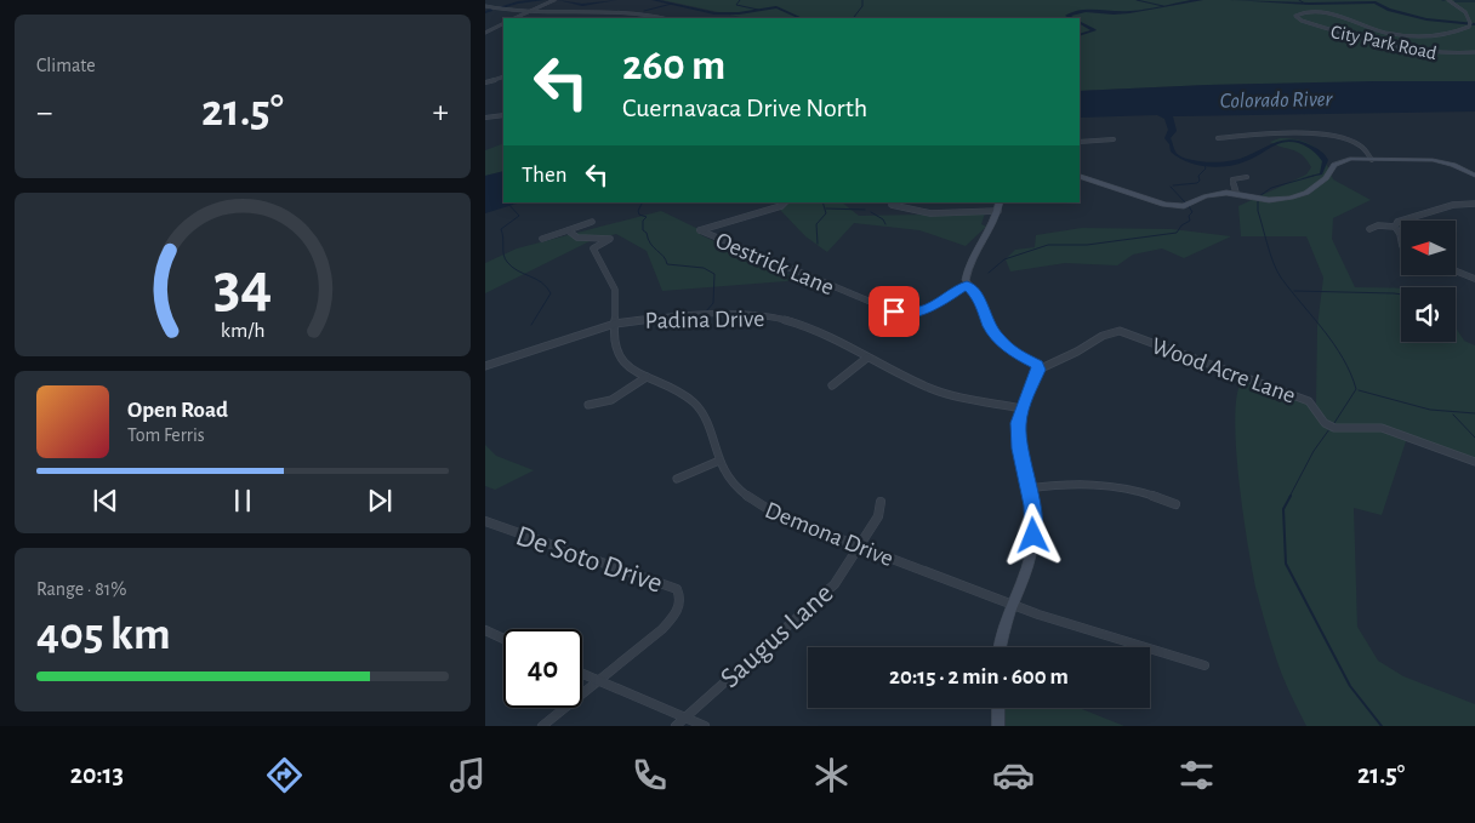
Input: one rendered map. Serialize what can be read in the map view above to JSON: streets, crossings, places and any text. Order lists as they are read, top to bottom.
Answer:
{
  "streets": {
    "street": [
      "City Park Road",
      "Oestrick Lane",
      "Padina Drive",
      "Wood Acre Lane",
      "Demona Drive",
      "De Soto Drive",
      "Saugus Lane"
    ]
  },
  "crossings": [
    ["Padina Drive", "Demona Drive"],
    ["Demona Drive", "Saugus Lane"]
  ],
  "water": ["Colorado River"],
  "north": "left",
  "page": {
    "tile": [
      "Climate",
      ["Range · 81%", "405 km"]
    ],
    "turn": ["260 m", "Cuernavaca Drive North"],
    "heat": ["−", "21.5°", "+"],
    "then": "Then",
    "song": ["Open Road", "Tom Ferris"],
    "limit": "40",
    "trip": "20:15 · 2 min · 600 m",
    "tabs": ["20:13", "21.5°"],
    "gauge": ["34", "km/h"]
  }
}
